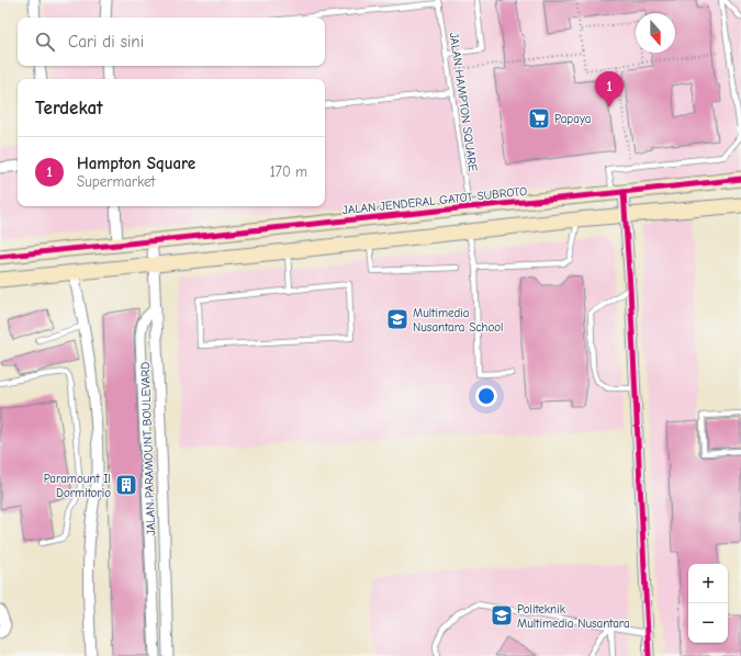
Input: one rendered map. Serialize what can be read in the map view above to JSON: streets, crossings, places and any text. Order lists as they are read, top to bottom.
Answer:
{
  "streets": {
    "street": ["JALAN JENDERAL GATOT SUBROTO", "JALAN PARAMOUNT BOULEVARD"],
    "lane": ["JALAN HAMPTON SQUARE"]
  },
  "crossings": [
    ["JALAN HAMPTON SQUARE", "JALAN JENDERAL GATOT SUBROTO"],
    ["JALAN JENDERAL GATOT SUBROTO", "JALAN PARAMOUNT BOULEVARD"]
  ],
  "places": {
    "supermarket": ["Papaya"],
    "school or university": ["Multimedia Nusantara School", "Politeknik Multimedia Nusantara"],
    "building": ["Paramount Il Dormitorio"]
  },
  "north": "bottom",
  "page": {
    "search": "Cari di sini",
    "pins": "1",
    "heading": "Terdekat",
    "list": [
      {
        "mark": "1",
        "name": "Hampton Square",
        "note": "Supermarket",
        "value": "170 m"
      }
    ],
    "map_buttons": ["+", "−"]
  }
}
